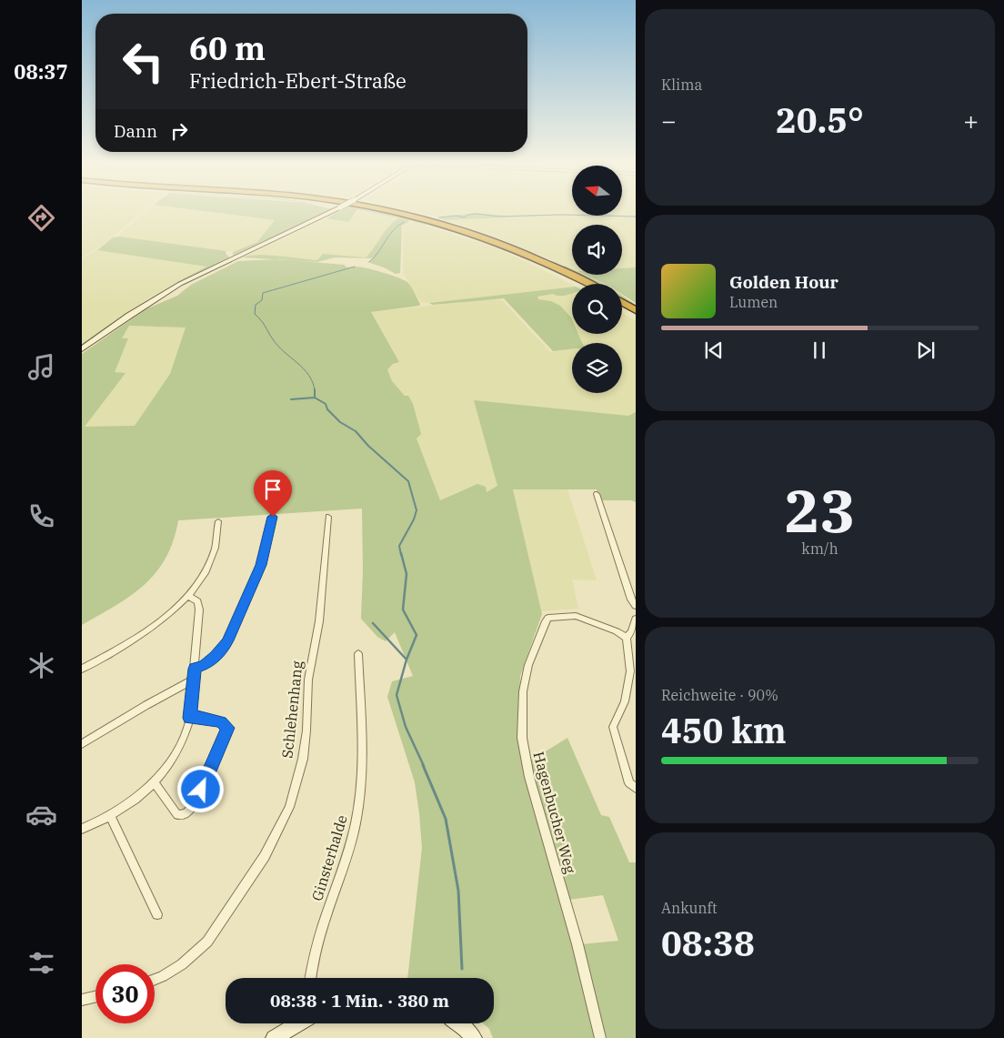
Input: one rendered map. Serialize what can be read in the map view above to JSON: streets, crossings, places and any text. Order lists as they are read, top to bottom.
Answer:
{
  "streets": {
    "street": ["Schlehenhang", "Hagenbucher Weg", "Ginsterhalde"]
  },
  "north": "left",
  "page": {
    "tabs": "08:37",
    "tile": [
      "Klima",
      ["23", "km/h"],
      ["Reichweite · 90%", "450 km"],
      ["Ankunft", "08:38"]
    ],
    "turn": ["60 m", "Friedrich-Ebert-Straße"],
    "heat": ["−", "20.5°", "+"],
    "then": "Dann",
    "song": ["Golden Hour", "Lumen"],
    "limit": "30",
    "trip": "08:38 · 1 Min. · 380 m"
  }
}
